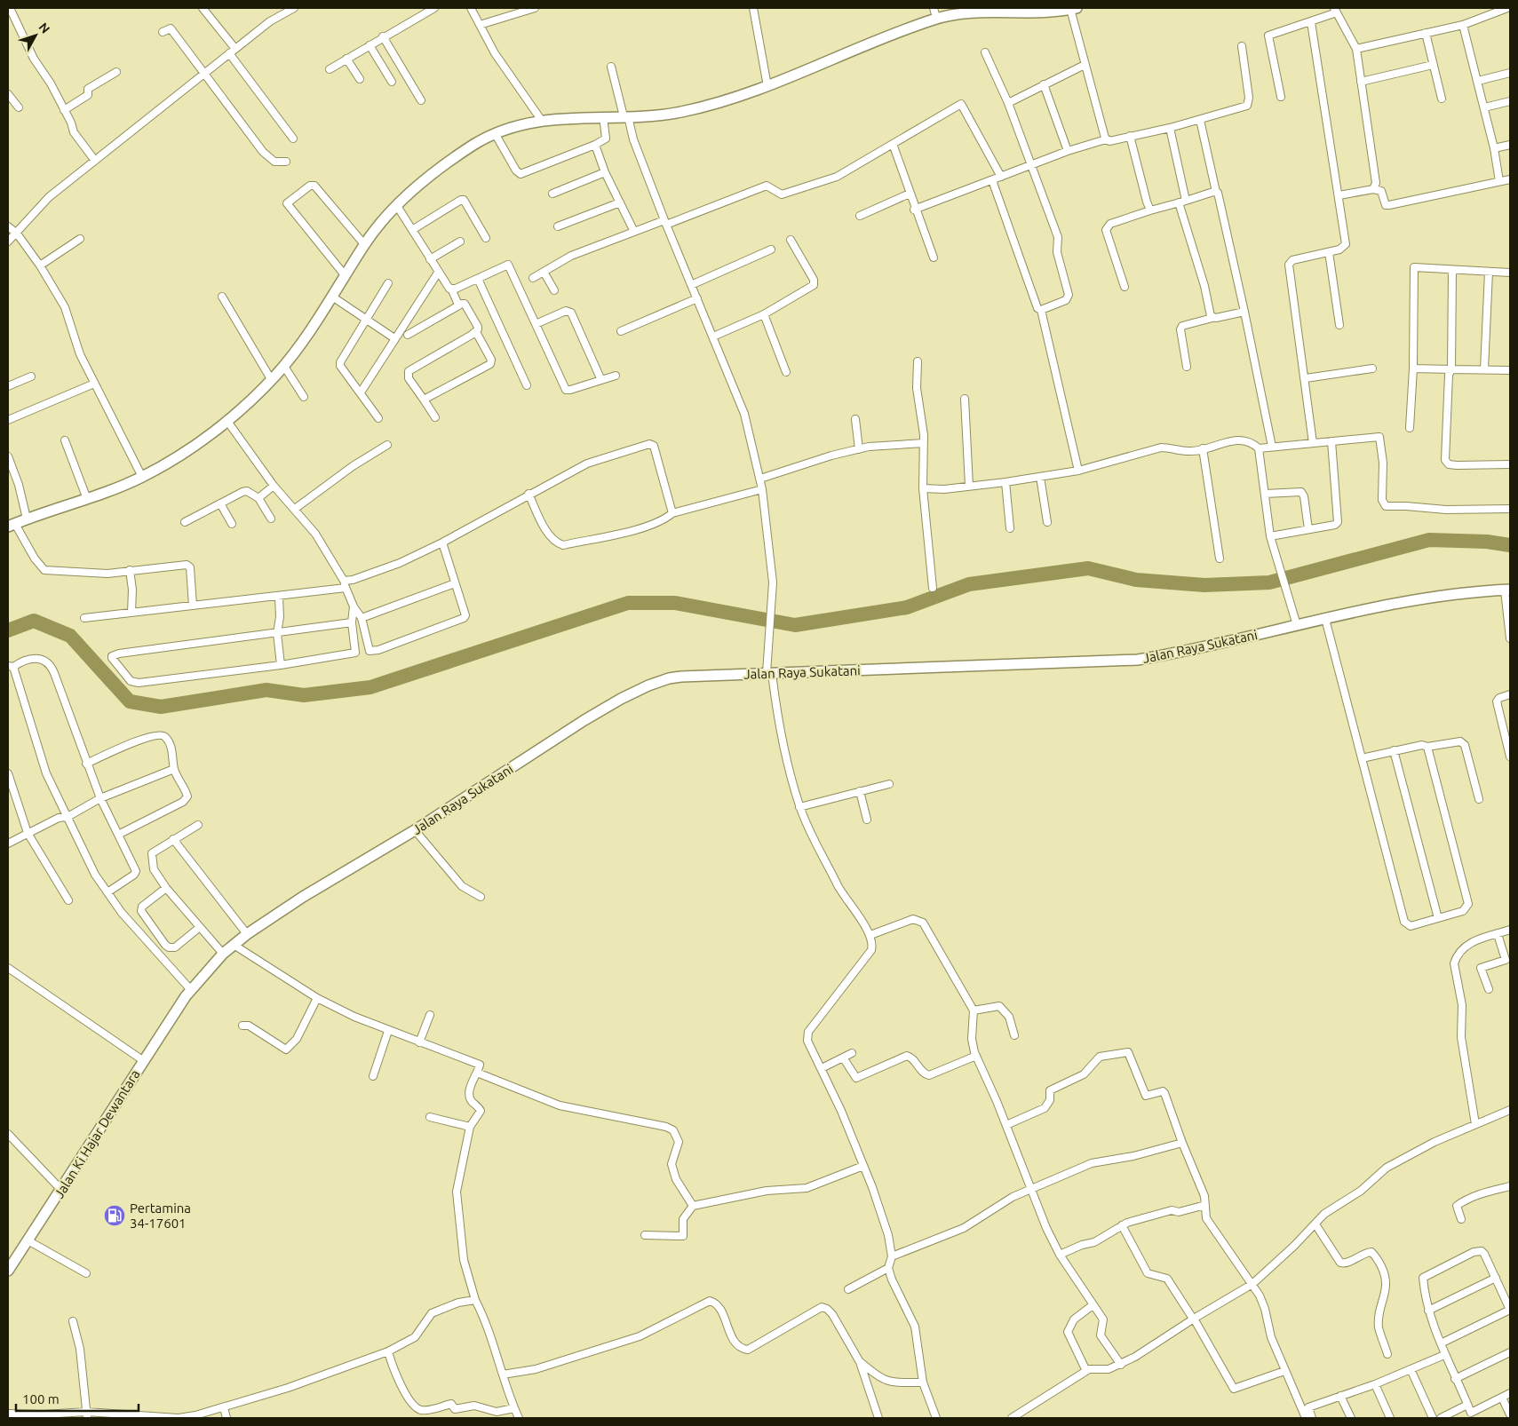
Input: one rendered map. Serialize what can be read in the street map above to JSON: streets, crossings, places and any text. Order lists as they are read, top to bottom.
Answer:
{
  "streets": {
    "main road": ["Jalan Raya Sukatani", "Jalan Ki Hajar Dewantara"]
  },
  "crossings": [
    ["Jalan Raya Sukatani", "Jalan Ki Hajar Dewantara"]
  ],
  "places": {
    "fuel station": ["Pertamina 34-17601"]
  },
  "scale_bar": "100 m",
  "north": "top right"
}
